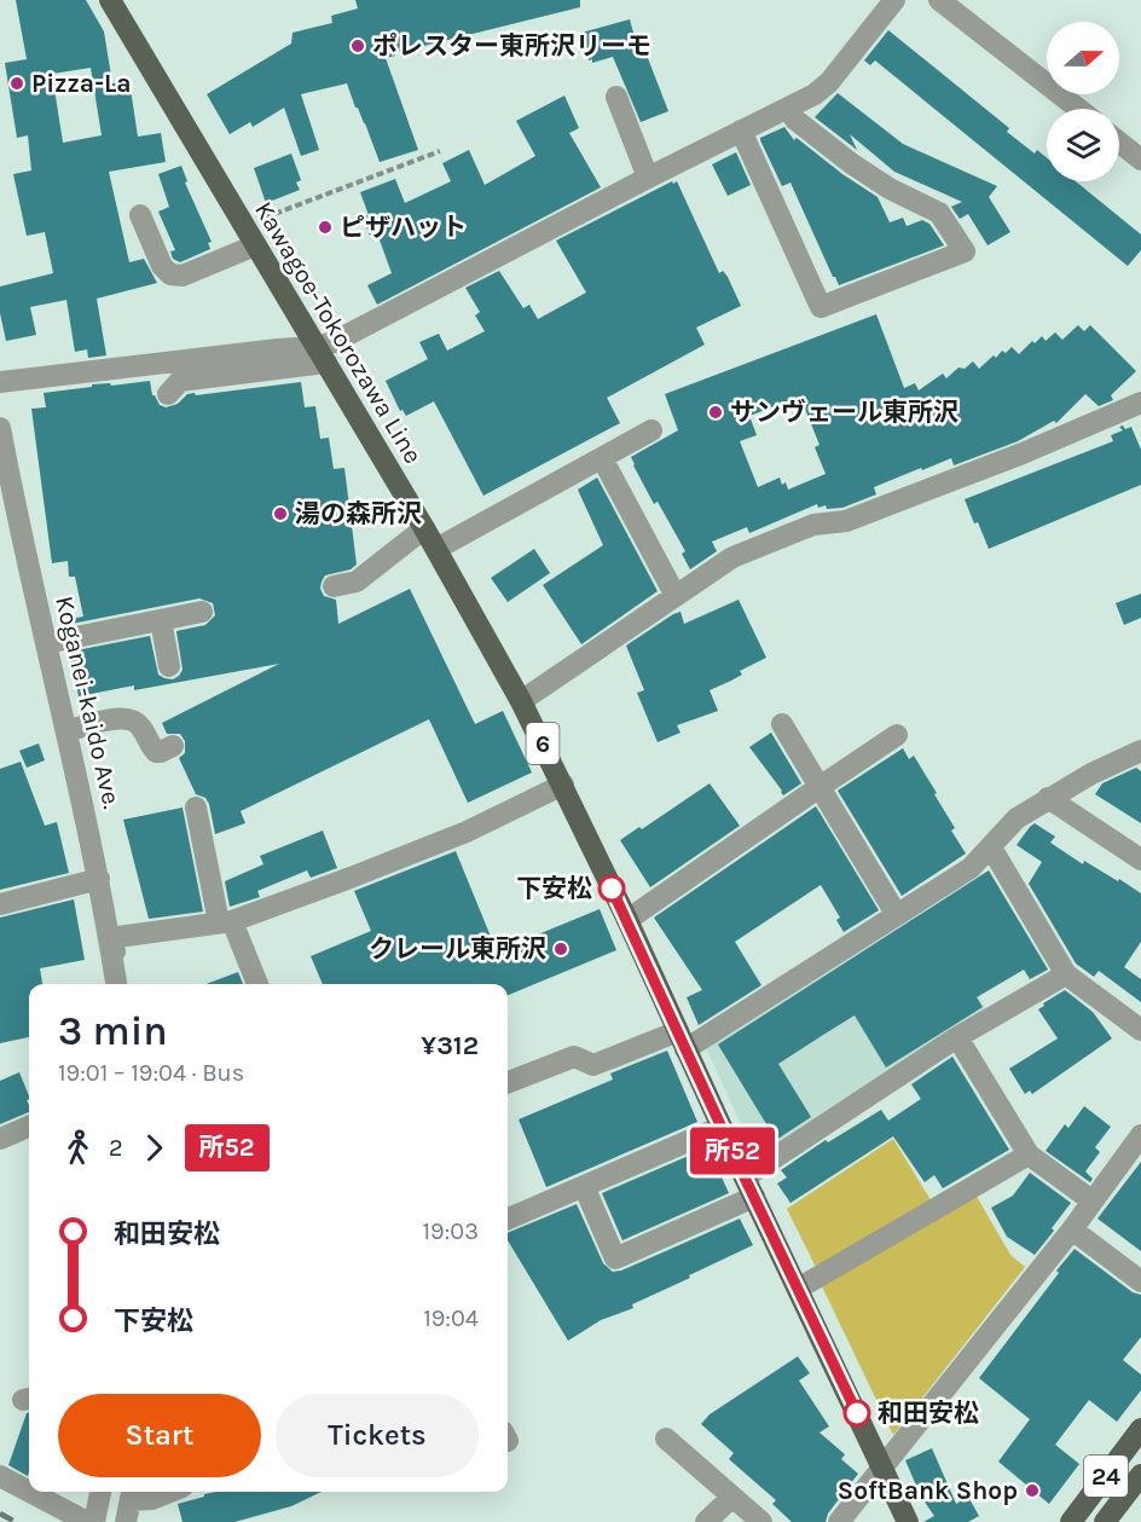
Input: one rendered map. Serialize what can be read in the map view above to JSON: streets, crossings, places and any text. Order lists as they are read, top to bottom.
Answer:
{
  "streets": {
    "main road": ["Kawagoe-Tokorozawa Line", "6", "24"],
    "street": ["Koganei-kaido Ave."]
  },
  "places": [
    "ポレスター東所沢リーモ",
    "Pizza-La",
    "ピザハット",
    "サンヴェール東所沢",
    "湯の森所沢",
    "下安松",
    "クレール東所沢",
    "和田安松",
    "SoftBank Shop"
  ],
  "lines": ["bus line 所52"],
  "north": "right",
  "page": {
    "on_map": "所52",
    "heading": ["3 min", "19:01 – 19:04 · Bus", "¥312"],
    "legs": ["2", "所52"],
    "list": [
      {
        "name": "和田安松",
        "value": "19:03"
      },
      {
        "name": "下安松",
        "value": "19:04"
      }
    ],
    "buttons": ["Start", "Tickets"]
  }
}
